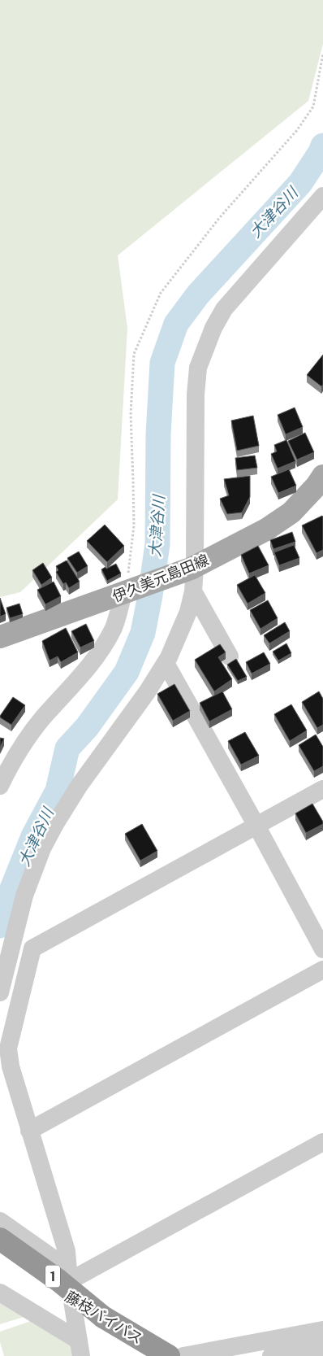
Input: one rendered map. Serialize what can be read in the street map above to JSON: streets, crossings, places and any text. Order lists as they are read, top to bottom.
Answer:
{
  "streets": {
    "highway": ["1", "藤枝バイパス"],
    "main road": ["伊久美元島田線"]
  },
  "water": ["大津谷川"]
}
